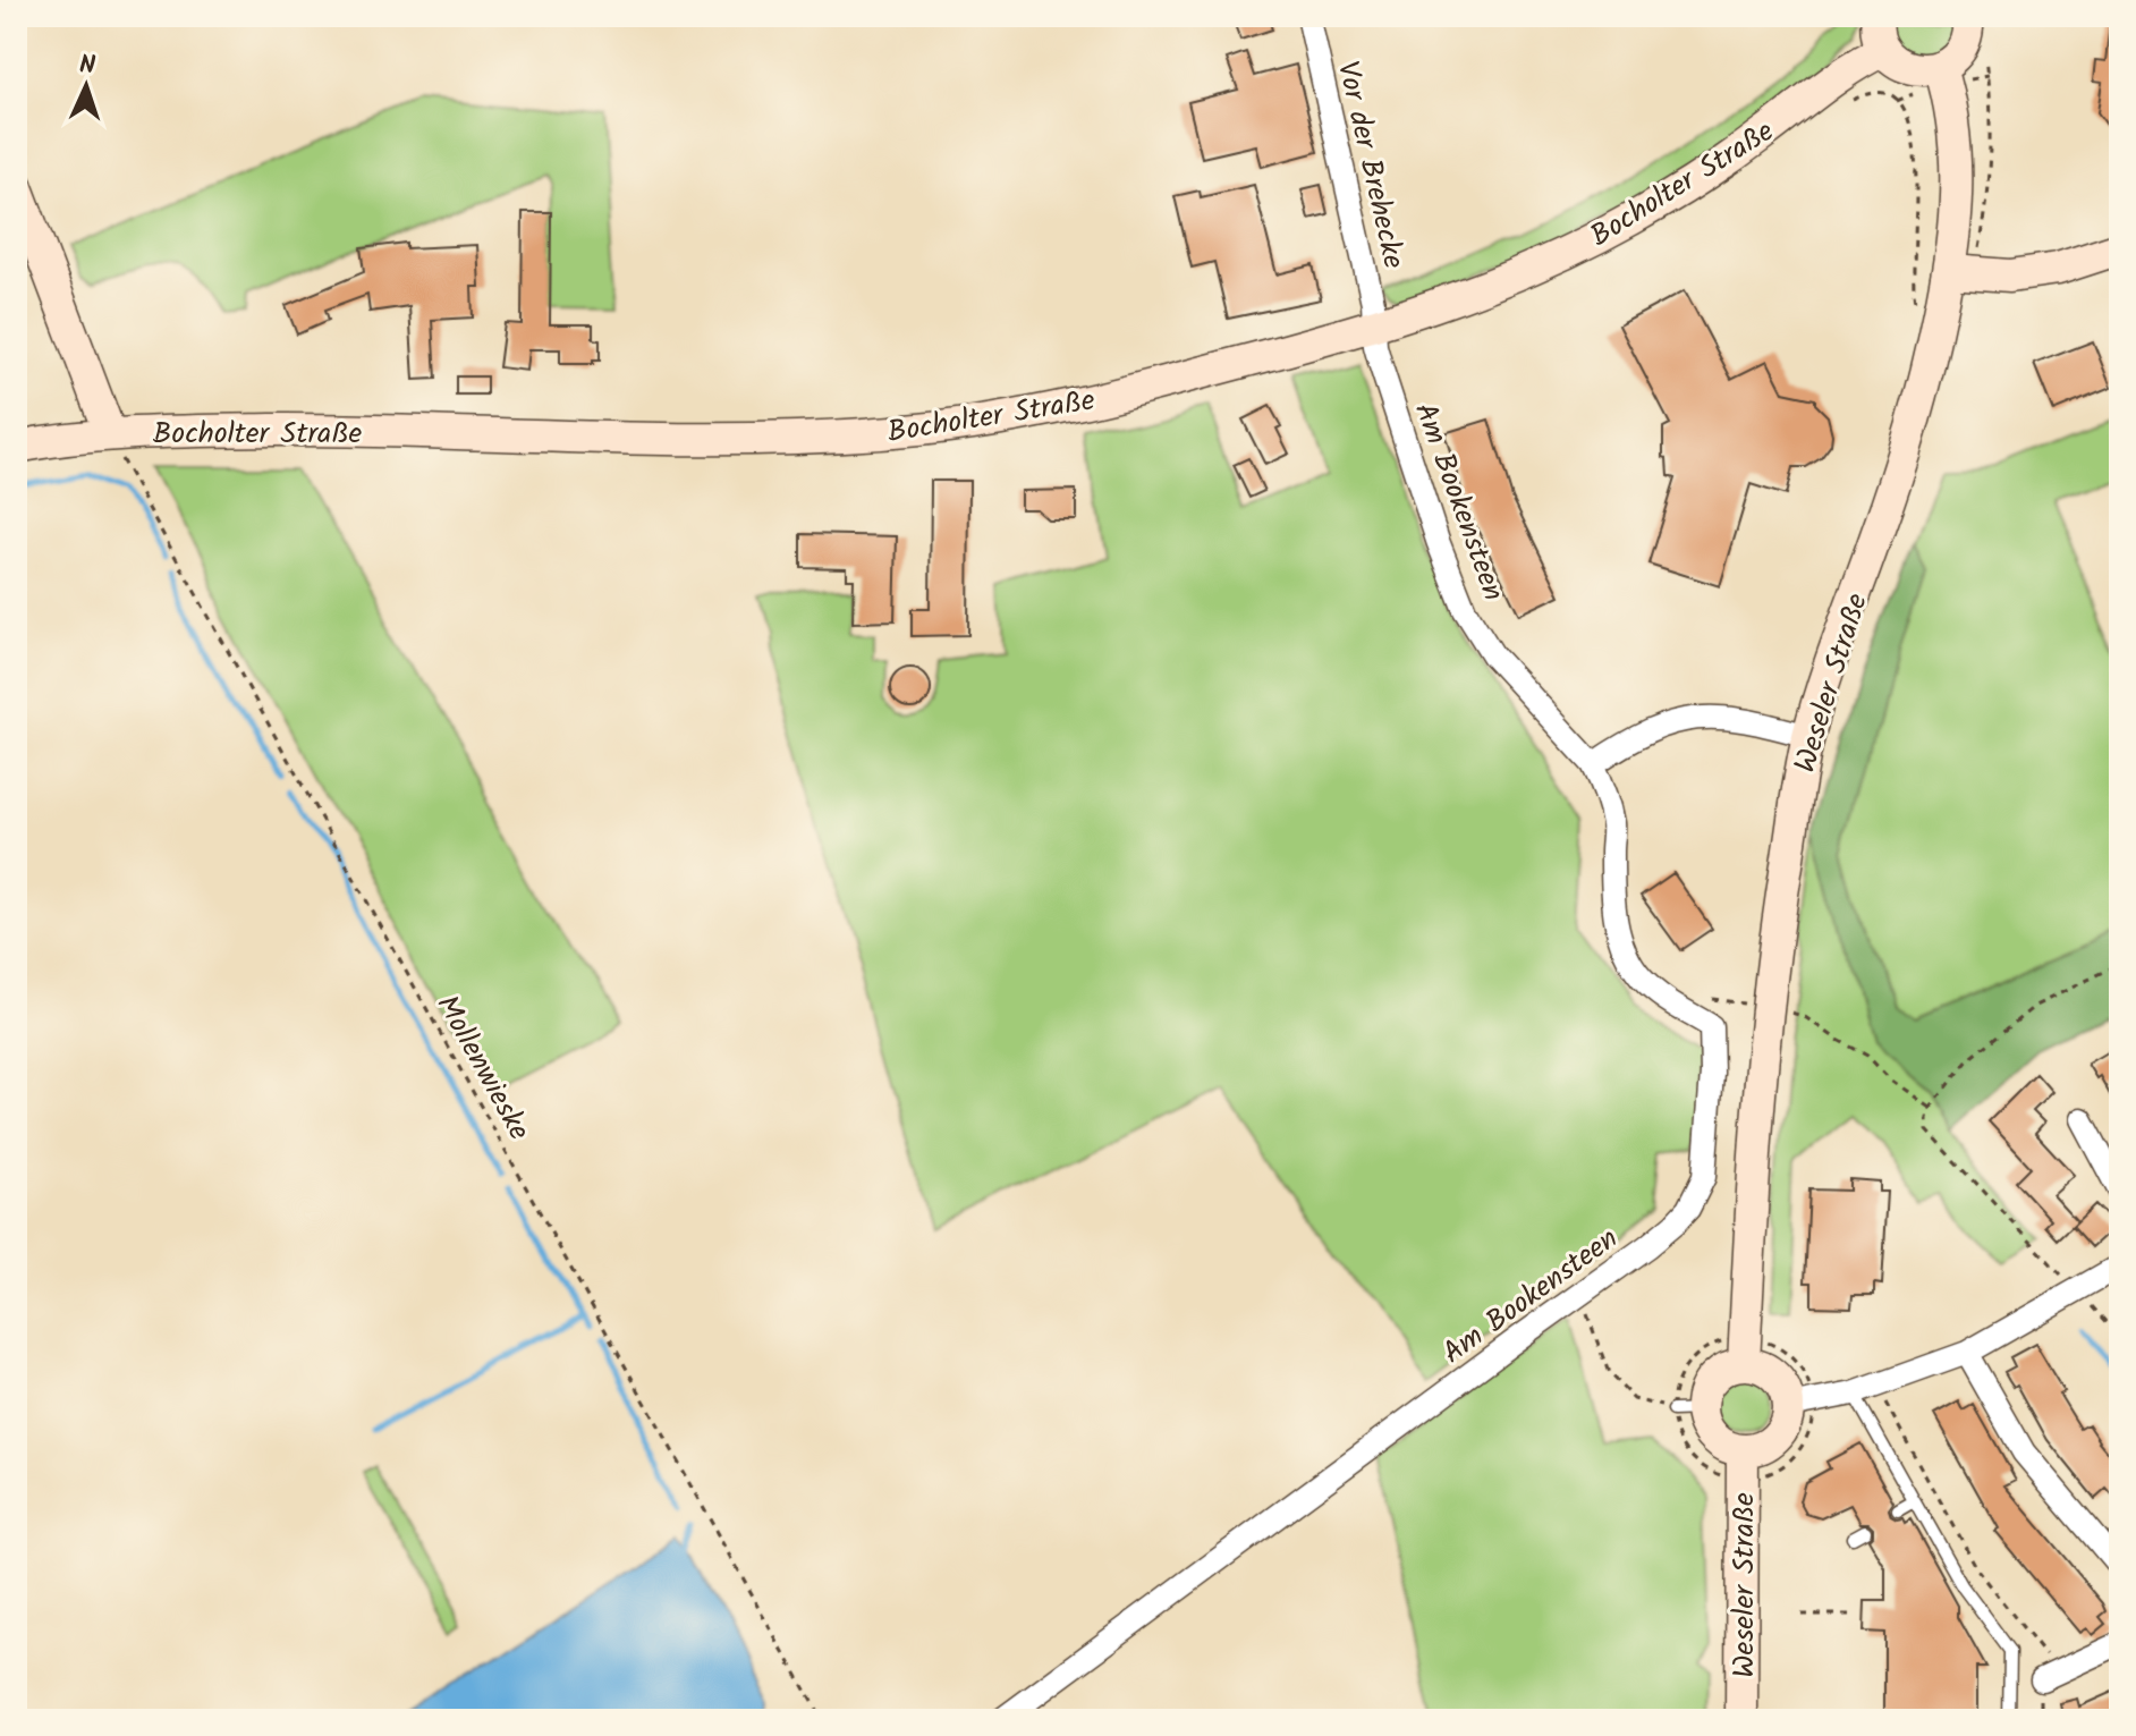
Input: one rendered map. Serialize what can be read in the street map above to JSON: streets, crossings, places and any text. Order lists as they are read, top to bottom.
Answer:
{
  "streets": {
    "street": [
      "Vor der Brehecke",
      "Bocholter Straße",
      "Am Bookensteen",
      "Weseler Straße"
    ],
    "path": ["Mollenwieske"]
  },
  "crossings": [
    ["Vor der Brehecke", "Bocholter Straße"],
    ["Vor der Brehecke", "Am Bookensteen"],
    ["Bocholter Straße", "Am Bookensteen"],
    ["Bocholter Straße", "Mollenwieske"]
  ],
  "north": "top"
}
